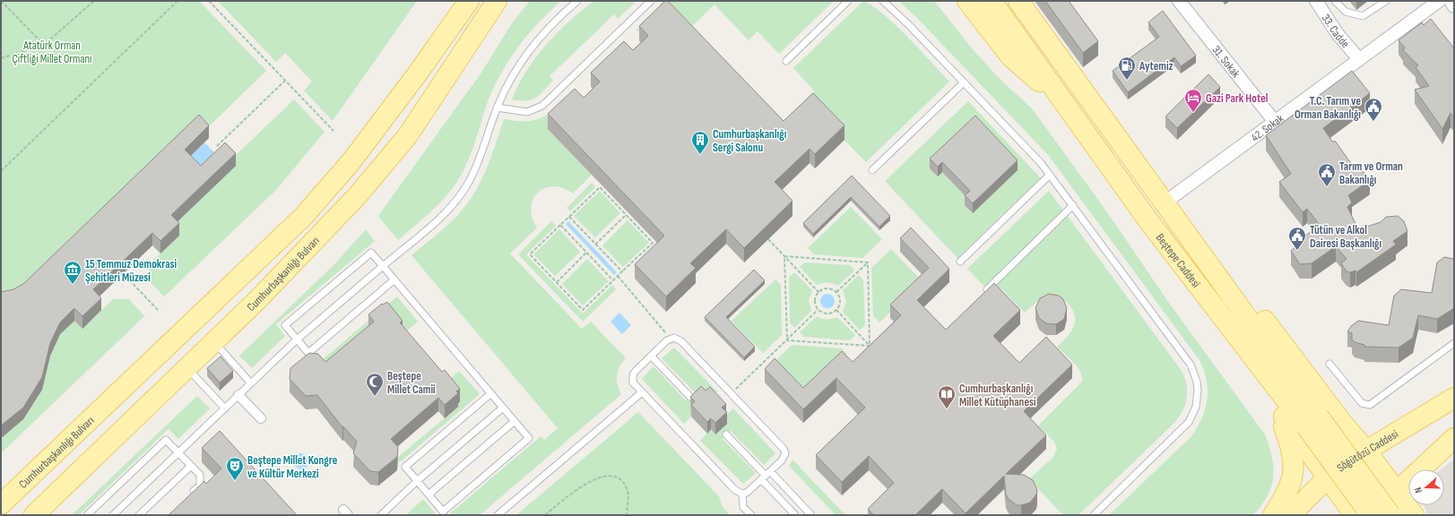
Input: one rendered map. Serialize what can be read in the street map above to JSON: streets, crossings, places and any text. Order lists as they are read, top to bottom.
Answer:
{
  "streets": {
    "main road": ["Beştepe Caddesi", "Cumhurbaşkanlığı Bulvarı", "Söğütözü Caddesi"],
    "street": ["33. Cadde", "31. Sokak", "42. Sokak"]
  },
  "crossings": [
    ["33. Cadde", "42. Sokak"],
    ["31. Sokak", "42. Sokak"],
    ["42. Sokak", "Beştepe Caddesi"]
  ],
  "parks": ["Atatürk Orman Çiftliği Millet Ormanı"],
  "places": {
    "fuel station": ["Aytemiz"],
    "hotel": ["Gazi Park Hotel"],
    "public building": ["T.C. Tarım ve Orman Bakanlığı", "Tarım ve Orman Bakanlığı", "Tütün ve Alkol Dairesi Başkanlığı"],
    "building": ["Cumhurbaşkanlığı Sergi Salonu"],
    "museum": ["15 Temmuz Demokrasi Şehitleri Müzesi"],
    "mosque": ["Beştepe Millet Camii"],
    "library": ["Cumhurbaşkanlığı Millet Kütüphanesi"],
    "theatre": ["Beştepe Millet Kongre ve Kültür Merkezi"]
  },
  "north": "left"
}
